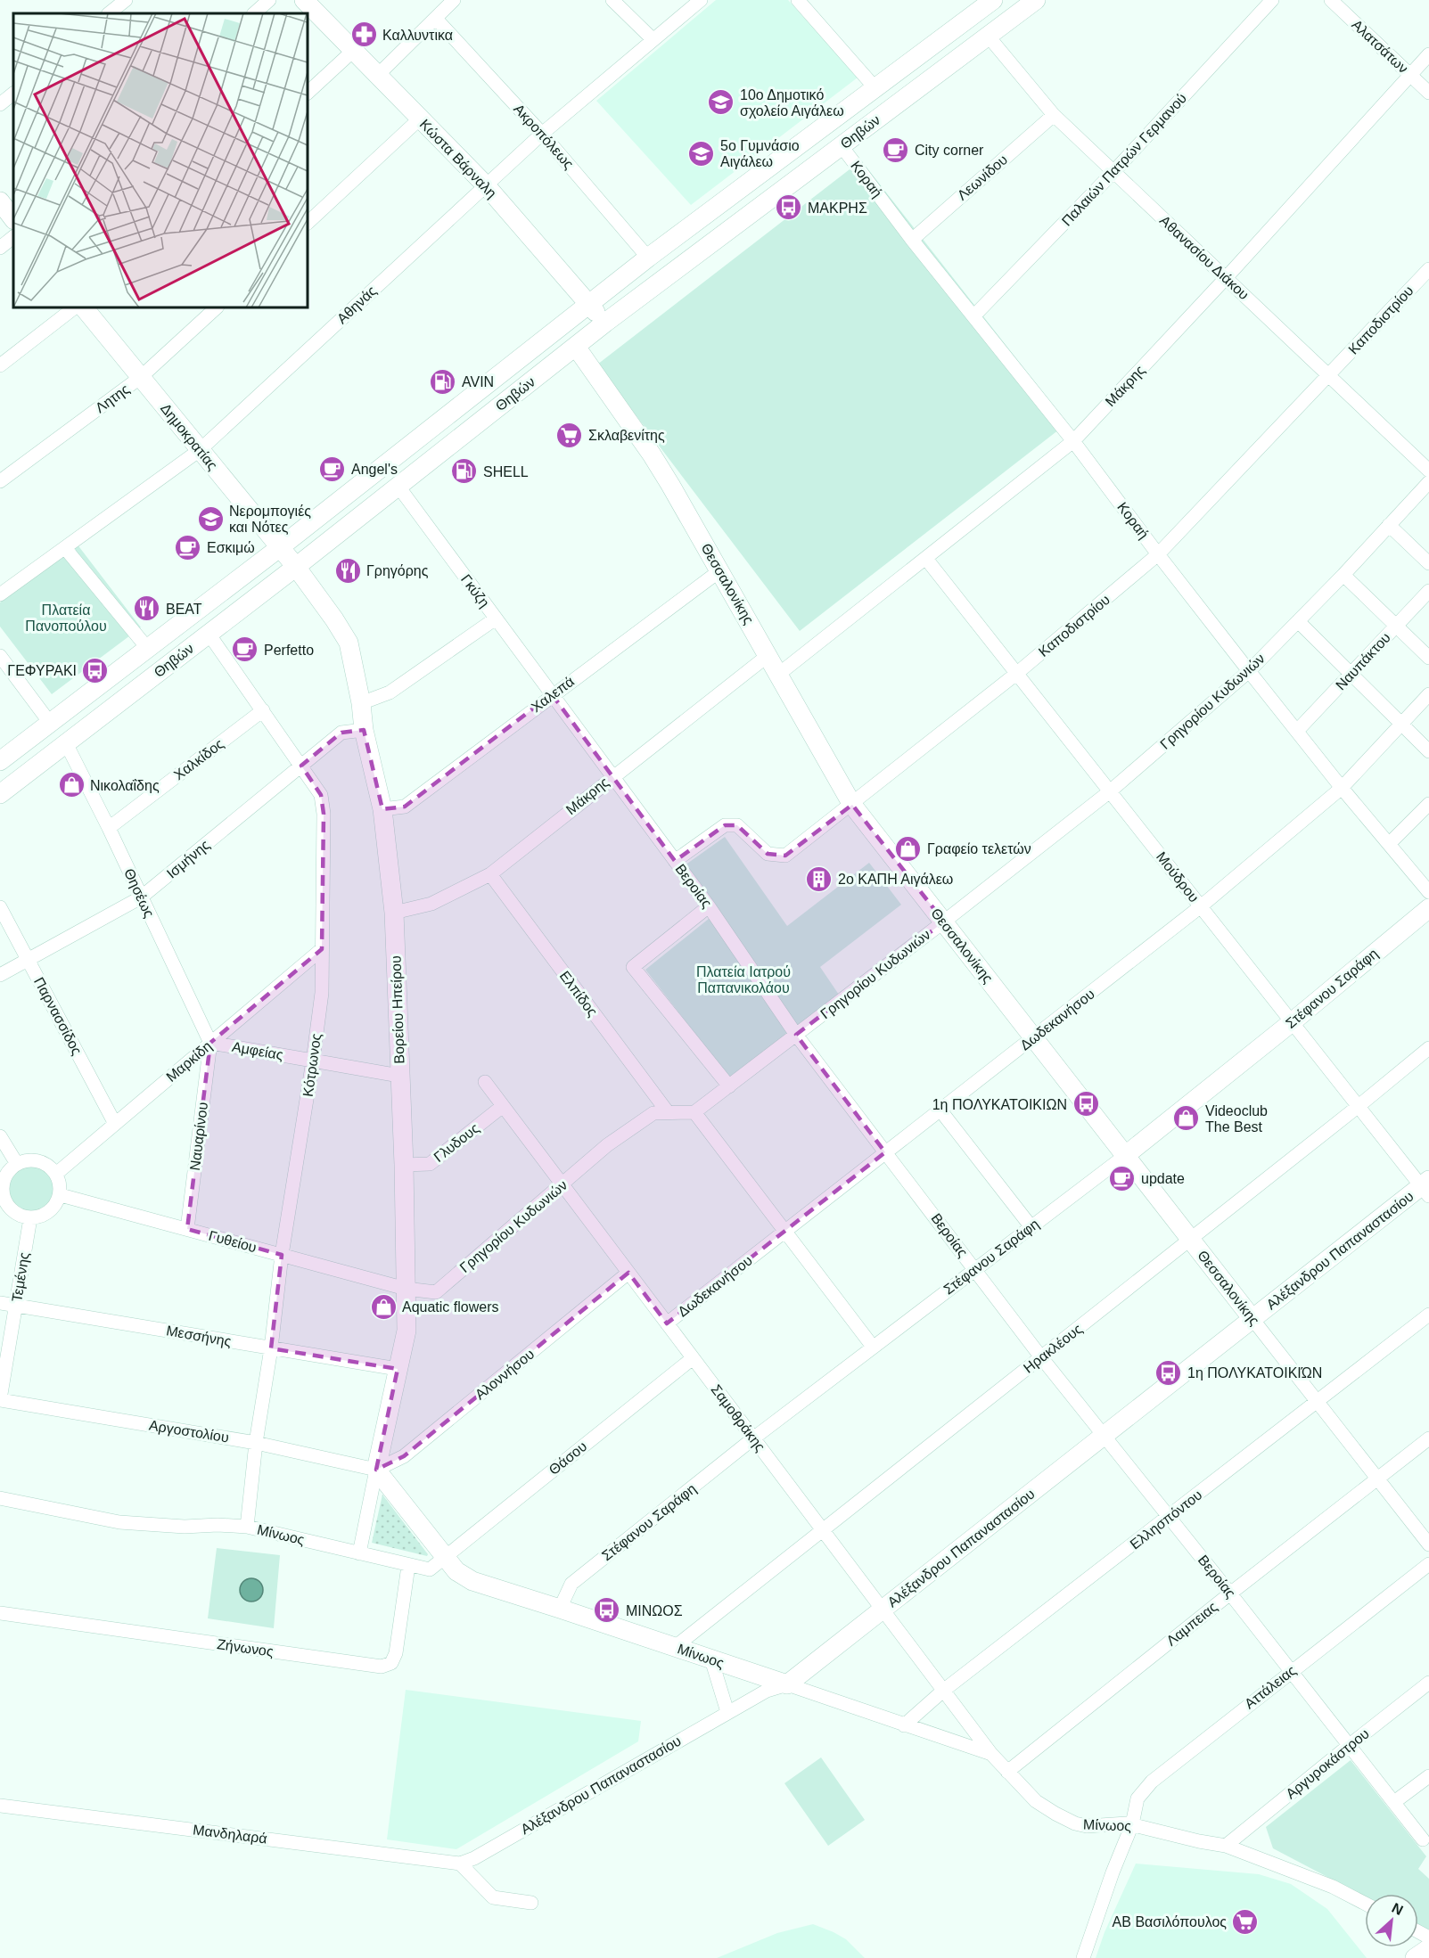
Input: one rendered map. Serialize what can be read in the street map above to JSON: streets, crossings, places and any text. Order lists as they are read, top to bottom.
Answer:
{
  "streets": {
    "street": [
      "Αλατσάτων",
      "Θηβών",
      "Ακροπόλεως",
      "Κώστα Βάρναλη",
      "Παλαιών Πατρών Γερμανού",
      "Λεωνίδου",
      "Κοραή",
      "Αθανασίου Διάκου",
      "Αθηνάς",
      "Καποδιστρίου",
      "Μάκρης",
      "Λητης",
      "Δημοκρατίας",
      "Θεσσαλονίκης",
      "Γκύζη",
      "Ναυπάκτου",
      "Χαλεπά",
      "Γρηγορίου Κυδωνιών",
      "Χαλκίδος",
      "Ισμήνης",
      "Μούδρου",
      "Βεροίας",
      "Θησέως",
      "Στέφανου Σαράφη",
      "Ελπίδος",
      "Βορείου Ηπείρου",
      "Παρνασσίδος",
      "Δωδεκανήσου",
      "Αμφείας",
      "Μαρκίδη",
      "Κότρωνος",
      "Ναυαρίνου",
      "Γλυδους",
      "Γυθείου",
      "Αλέξανδρου Παπαναστασίου",
      "Τεμένης",
      "Μεσσήνης",
      "Ηρακλέους",
      "Αλοννήσου",
      "Σαμοθράκης",
      "Αργοστολίου",
      "Θάσου",
      "Ελλησπόντου",
      "Μίνωος",
      "Λαμπειας",
      "Ζήνωνος",
      "Αττάλειας",
      "Αργυροκάστρου",
      "Μανδηλαρά"
    ]
  },
  "crossings": [
    ["Αλατσάτων", "Μάκρης"],
    ["Θηβών", "Ακροπόλεως"],
    ["Θηβών", "Κώστα Βάρναλη"],
    ["Θηβών", "Κοραή"],
    ["Θηβών", "Αθανασίου Διάκου"],
    ["Θηβών", "Δημοκρατίας"],
    ["Θηβών", "Θεσσαλονίκης"],
    ["Θηβών", "Γκύζη"],
    ["Θηβών", "Θησέως"],
    ["Θηβών", "Βορείου Ηπείρου"],
    ["Θηβών", "Κότρωνος"],
    ["Ακροπόλεως", "Αθηνάς"],
    ["Κώστα Βάρναλη", "Αθηνάς"],
    ["Παλαιών Πατρών Γερμανού", "Κοραή"],
    ["Παλαιών Πατρών Γερμανού", "Αθανασίου Διάκου"],
    ["Λεωνίδου", "Κοραή"],
    ["Λεωνίδου", "Αθανασίου Διάκου"],
    ["Κοραή", "Καποδιστρίου"],
    ["Κοραή", "Μάκρης"],
    ["Κοραή", "Ναυπάκτου"],
    ["Κοραή", "Γρηγορίου Κυδωνιών"],
    ["Κοραή", "Δωδεκανήσου"],
    ["Αθανασίου Διάκου", "Καποδιστρίου"],
    ["Αθανασίου Διάκου", "Μάκρης"],
    ["Αθηνάς", "Δημοκρατίας"],
    ["Καποδιστρίου", "Θεσσαλονίκης"],
    ["Καποδιστρίου", "Μούδρου"],
    ["Καποδιστρίου", "Βεροίας"],
    ["Μάκρης", "Θεσσαλονίκης"],
    ["Μάκρης", "Μούδρου"],
    ["Μάκρης", "Βεροίας"],
    ["Μάκρης", "Ελπίδος"],
    ["Μάκρης", "Βορείου Ηπείρου"],
    ["Λητης", "Δημοκρατίας"],
    ["Δημοκρατίας", "Βορείου Ηπείρου"],
    ["Θεσσαλονίκης", "Χαλεπά"],
    ["Θεσσαλονίκης", "Γρηγορίου Κυδωνιών"],
    ["Θεσσαλονίκης", "Στέφανου Σαράφη"],
    ["Θεσσαλονίκης", "Δωδεκανήσου"],
    ["Θεσσαλονίκης", "Αλέξανδρου Παπαναστασίου"],
    ["Θεσσαλονίκης", "Ηρακλέους"],
    ["Θεσσαλονίκης", "Ελλησπόντου"],
    ["Θεσσαλονίκης", "Λαμπειας"],
    ["Γκύζη", "Χαλεπά"],
    ["Γκύζη", "Βεροίας"],
    ["Χαλεπά", "Βεροίας"],
    ["Χαλεπά", "Βορείου Ηπείρου"],
    ["Γρηγορίου Κυδωνιών", "Μούδρου"],
    ["Γρηγορίου Κυδωνιών", "Βεροίας"],
    ["Γρηγορίου Κυδωνιών", "Ελπίδος"],
    ["Γρηγορίου Κυδωνιών", "Βορείου Ηπείρου"],
    ["Γρηγορίου Κυδωνιών", "Γυθείου"],
    ["Γρηγορίου Κυδωνιών", "Σαμοθράκης"],
    ["Χαλκίδος", "Θησέως"],
    ["Χαλκίδος", "Κότρωνος"],
    ["Ισμήνης", "Θησέως"],
    ["Ισμήνης", "Βορείου Ηπείρου"],
    ["Ισμήνης", "Παρνασσίδος"],
    ["Ισμήνης", "Κότρωνος"],
    ["Μούδρου", "Στέφανου Σαράφη"],
    ["Μούδρου", "Δωδεκανήσου"],
    ["Μούδρου", "Αλέξανδρου Παπαναστασίου"],
    ["Μούδρου", "Ηρακλέους"],
    ["Βεροίας", "Στέφανου Σαράφη"],
    ["Βεροίας", "Δωδεκανήσου"],
    ["Βεροίας", "Αλέξανδρου Παπαναστασίου"],
    ["Βεροίας", "Ηρακλέους"],
    ["Βεροίας", "Ελλησπόντου"],
    ["Βεροίας", "Λαμπειας"],
    ["Βεροίας", "Αττάλειας"],
    ["Βεροίας", "Αργυροκάστρου"],
    ["Θησέως", "Αμφείας"],
    ["Θησέως", "Μαρκίδη"],
    ["Θησέως", "Ναυαρίνου"],
    ["Στέφανου Σαράφη", "Σαμοθράκης"],
    ["Στέφανου Σαράφη", "Μίνωος"],
    ["Βορείου Ηπείρου", "Αμφείας"],
    ["Βορείου Ηπείρου", "Γλυδους"],
    ["Βορείου Ηπείρου", "Γυθείου"],
    ["Βορείου Ηπείρου", "Μεσσήνης"],
    ["Βορείου Ηπείρου", "Αλοννήσου"],
    ["Βορείου Ηπείρου", "Αργοστολίου"],
    ["Βορείου Ηπείρου", "Μίνωος"],
    ["Παρνασσίδος", "Μαρκίδη"],
    ["Δωδεκανήσου", "Σαμοθράκης"],
    ["Αμφείας", "Μαρκίδη"],
    ["Αμφείας", "Κότρωνος"],
    ["Αμφείας", "Ναυαρίνου"],
    ["Μαρκίδη", "Κότρωνος"],
    ["Μαρκίδη", "Ναυαρίνου"],
    ["Μαρκίδη", "Γυθείου"],
    ["Μαρκίδη", "Τεμένης"],
    ["Κότρωνος", "Γυθείου"],
    ["Κότρωνος", "Μεσσήνης"],
    ["Κότρωνος", "Αργοστολίου"],
    ["Κότρωνος", "Μίνωος"],
    ["Ναυαρίνου", "Γυθείου"],
    ["Γλυδους", "Σαμοθράκης"],
    ["Γυθείου", "Τεμένης"],
    ["Αλέξανδρου Παπαναστασίου", "Σαμοθράκης"],
    ["Αλέξανδρου Παπαναστασίου", "Μίνωος"],
    ["Αλέξανδρου Παπαναστασίου", "Μανδηλαρά"],
    ["Τεμένης", "Μεσσήνης"],
    ["Τεμένης", "Αργοστολίου"],
    ["Ηρακλέους", "Σαμοθράκης"],
    ["Ηρακλέους", "Μίνωος"],
    ["Αλοννήσου", "Σαμοθράκης"],
    ["Αλοννήσου", "Αργοστολίου"],
    ["Σαμοθράκης", "Θάσου"],
    ["Σαμοθράκης", "Ελλησπόντου"],
    ["Σαμοθράκης", "Μίνωος"],
    ["Θάσου", "Μίνωος"],
    ["Ελλησπόντου", "Μίνωος"],
    ["Μίνωος", "Λαμπειας"],
    ["Μίνωος", "Ζήνωνος"],
    ["Μίνωος", "Αττάλειας"],
    ["Μίνωος", "Αργυροκάστρου"]
  ],
  "parks": ["Πλατεία Πανοπούλου", "Πλατεία Ιατρού Παπανικολάου"],
  "places": {
    "pharmacy": ["Καλλυντικα"],
    "school or university": ["10ο Δημοτικό σχολείο Αιγάλεω", "5ο Γυμνάσιο Αιγάλεω", "Νερομπογιές και Νότες"],
    "cafe": [
      "City corner",
      "Angel's",
      "Εσκιμώ",
      "Perfetto",
      "update"
    ],
    "bus stop": [
      "ΜΑΚΡΗΣ",
      "ΓΕΦΥΡΑΚΙ",
      "1η ΠΟΛΥΚΑΤΟΙΚΙΩΝ",
      "1η ΠΟΛΥΚΑΤΟΙΚΙΏΝ",
      "ΜΙΝΩΟΣ"
    ],
    "fuel station": ["AVIN", "SHELL"],
    "supermarket": ["Σκλαβενίτης", "ΑΒ Βασιλόπουλος"],
    "restaurant": ["Γρηγόρης", "ΒΕΑΤ"],
    "shop": [
      "Νικολαΐδης",
      "Γραφείο τελετών",
      "Videoclub The Best",
      "Aquatic flowers"
    ],
    "building": ["2ο ΚΑΠΗ Αιγάλεω"]
  },
  "north": "top right"
}
